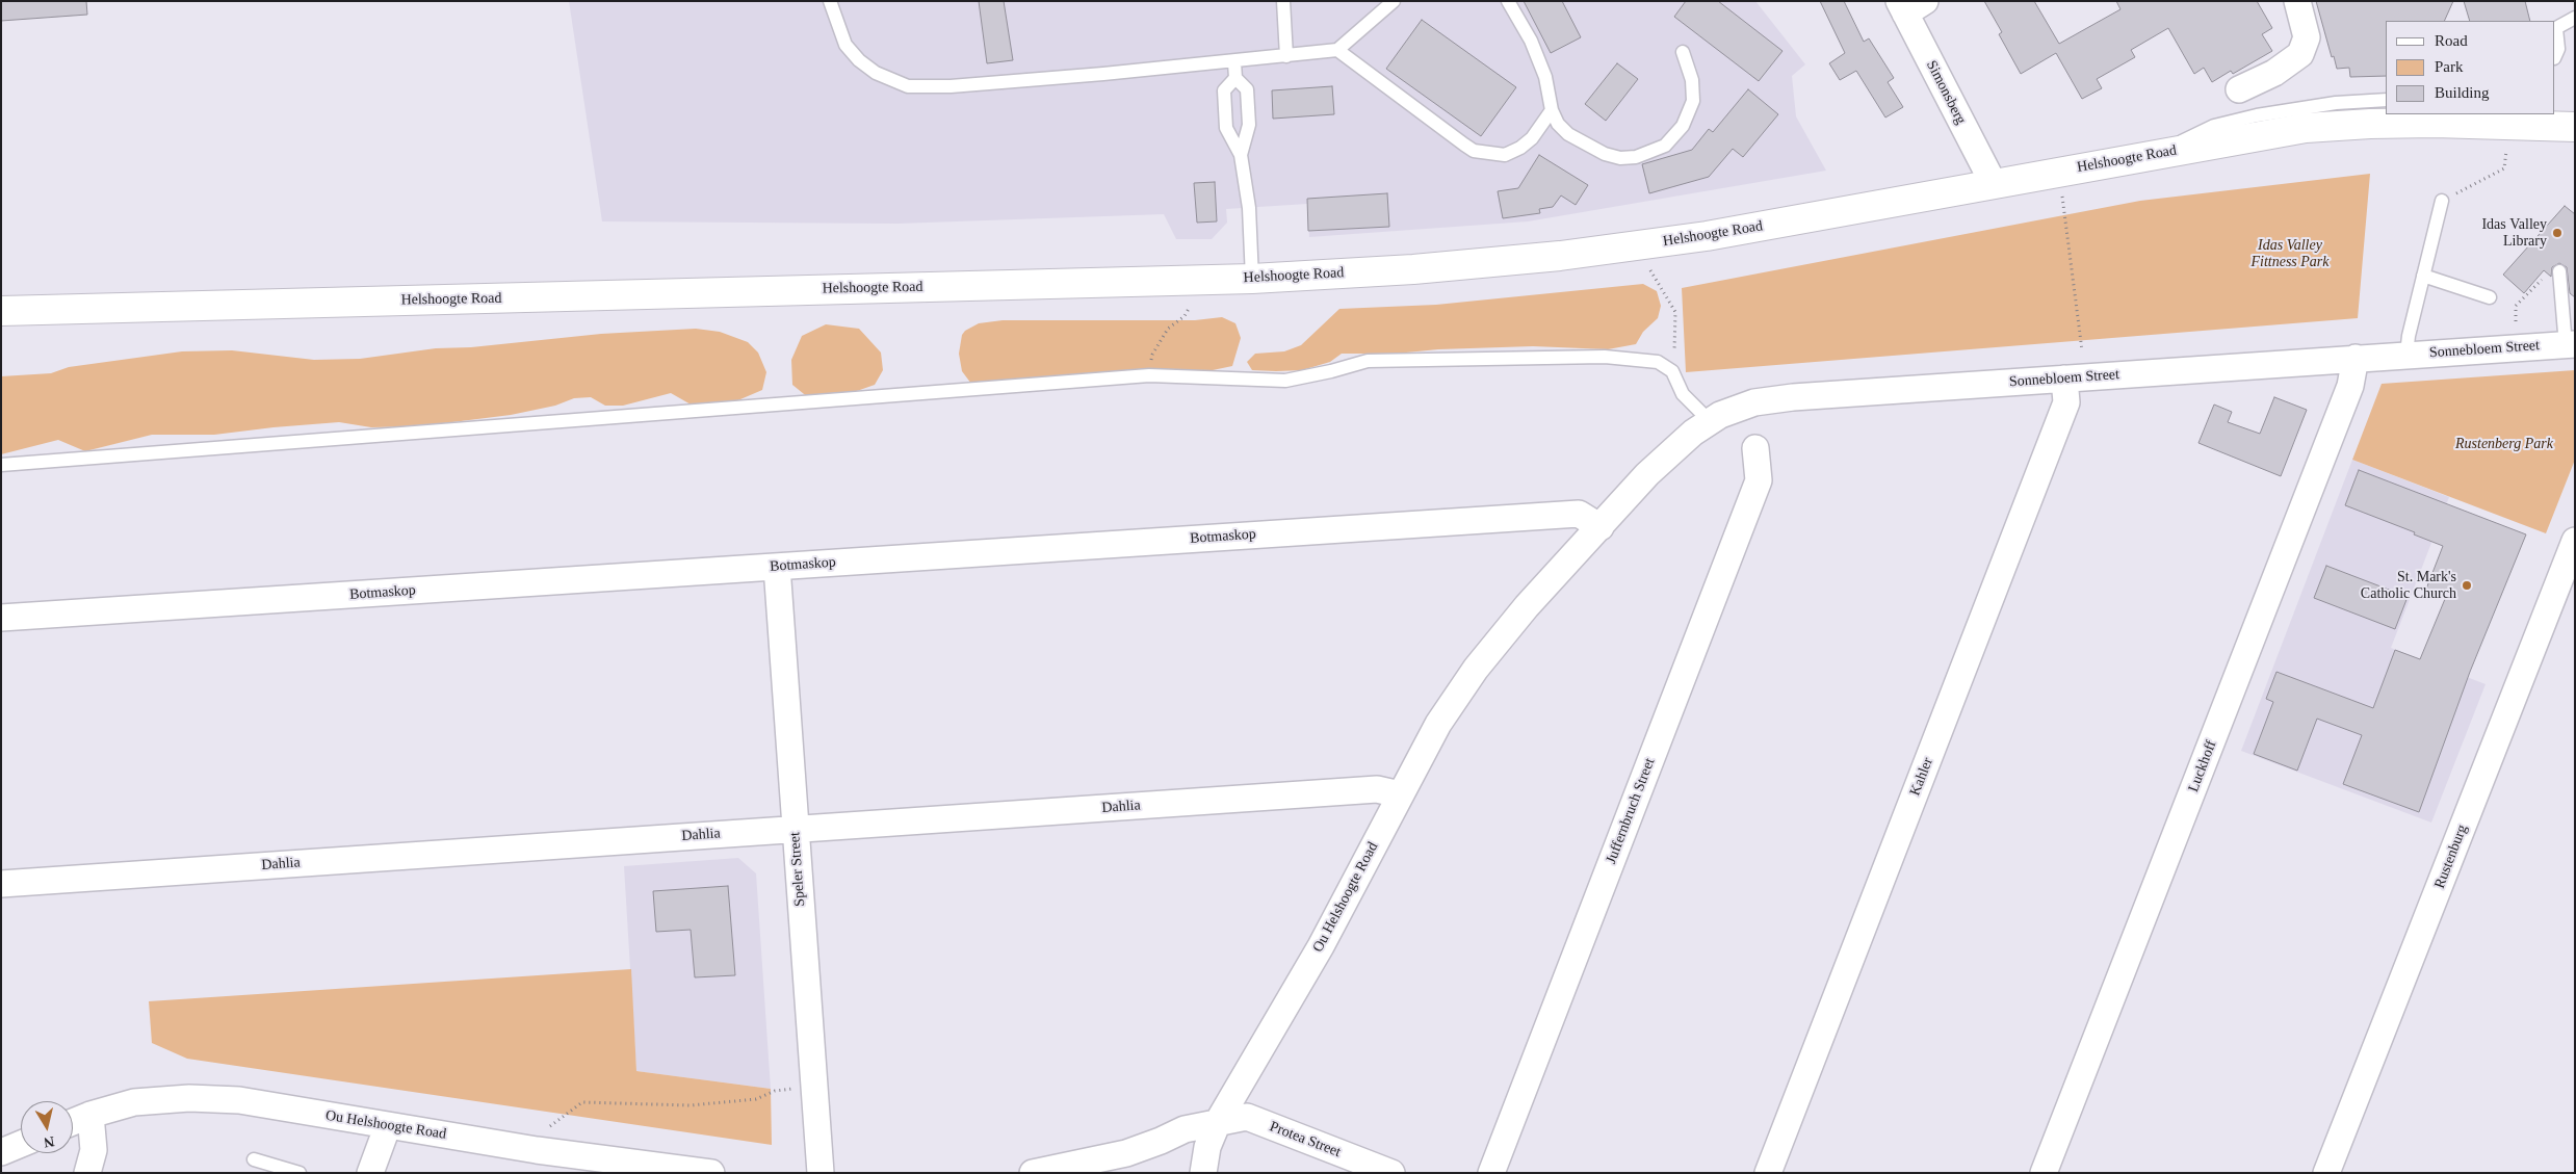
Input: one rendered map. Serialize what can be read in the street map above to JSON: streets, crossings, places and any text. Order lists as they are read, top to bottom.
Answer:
{
  "streets": {
    "main road": ["Helshoogte Road"],
    "street": [
      "Simonsberg",
      "Sonnebloem Street",
      "Botmaskop",
      "Luckhoff",
      "Kahler",
      "Dahlia",
      "Juffernbruch Street",
      "Rustenburg",
      "Speler Street",
      "Ou Helshoogte Road",
      "Protea Street"
    ]
  },
  "crossings": [
    ["Simonsberg", "Helshoogte Road"],
    ["Sonnebloem Street", "Botmaskop"],
    ["Sonnebloem Street", "Luckhoff"],
    ["Sonnebloem Street", "Kahler"],
    ["Sonnebloem Street", "Ou Helshoogte Road"],
    ["Botmaskop", "Speler Street"],
    ["Botmaskop", "Ou Helshoogte Road"],
    ["Dahlia", "Speler Street"],
    ["Dahlia", "Ou Helshoogte Road"],
    ["Ou Helshoogte Road", "Protea Street"]
  ],
  "parks": ["Idas Valley Fittness Park", "Rustenberg Park"],
  "places": ["Idas Valley Library", "St. Mark's Catholic Church"],
  "legend": ["Road", "Park", "Building"],
  "north": "bottom"
}
